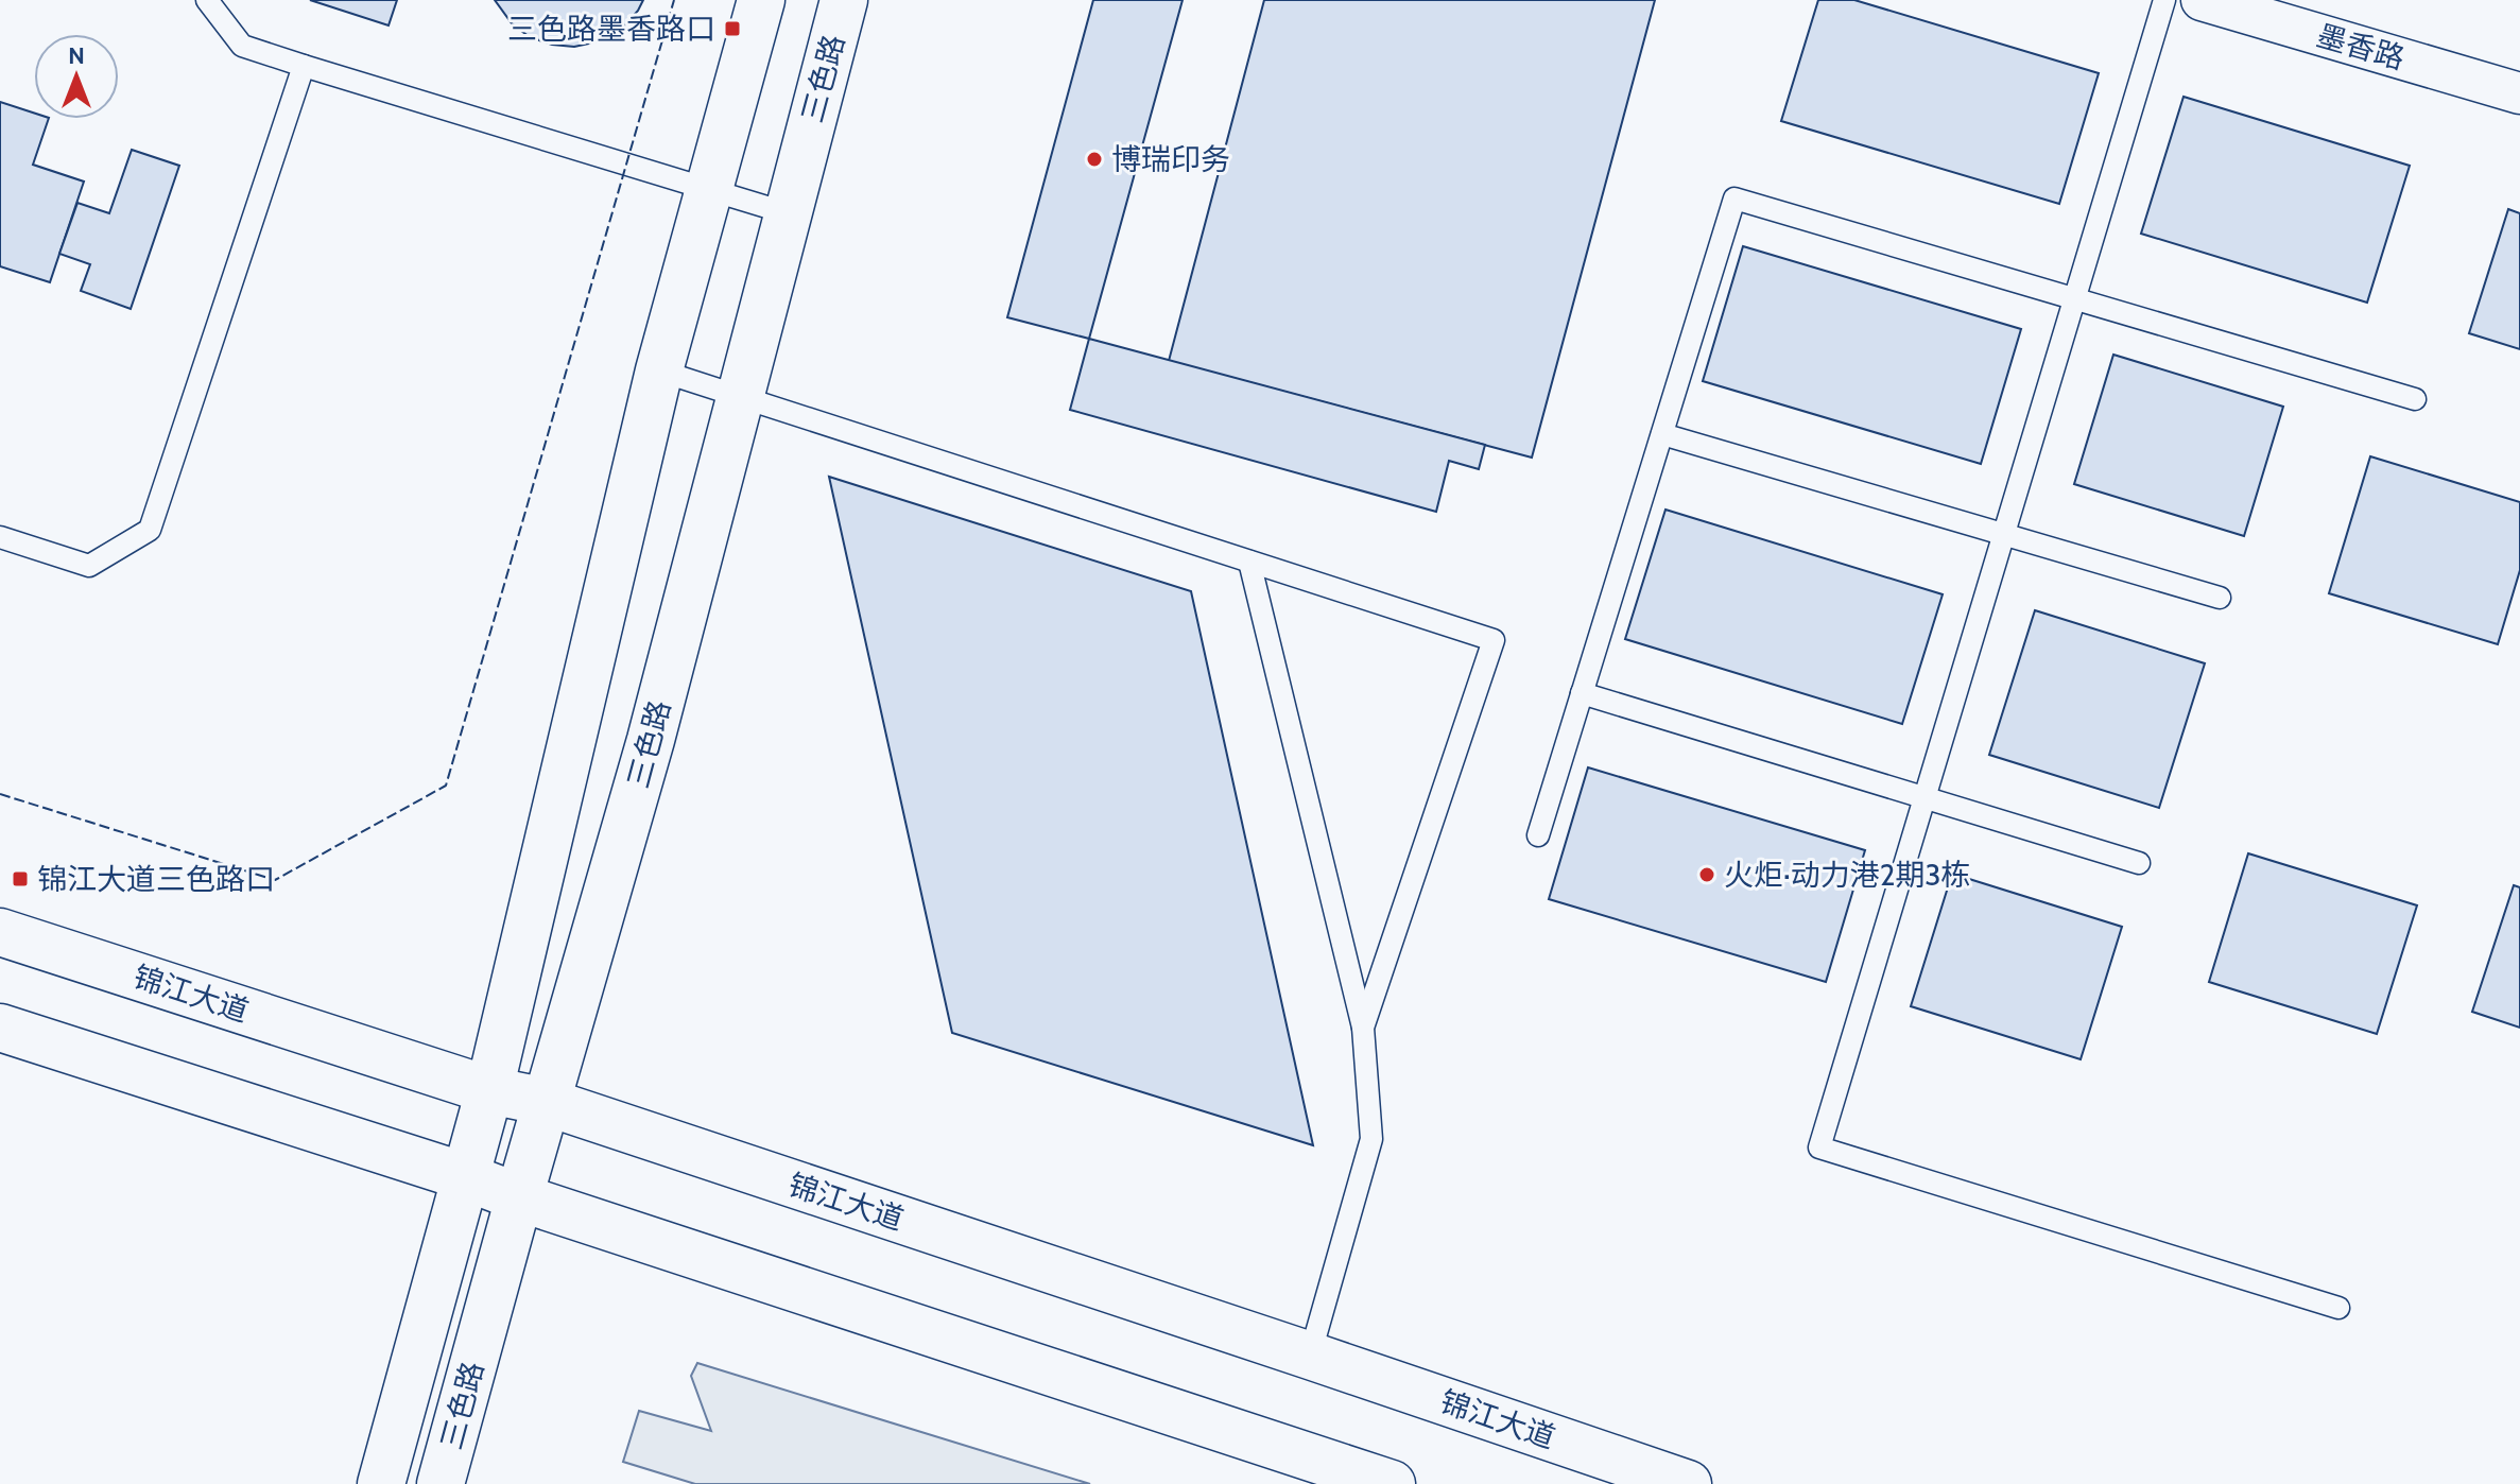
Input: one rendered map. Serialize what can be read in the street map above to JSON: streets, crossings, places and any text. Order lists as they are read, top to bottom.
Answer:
{
  "streets": {
    "main road": ["三色路", "锦江大道"],
    "street": ["墨香路"]
  },
  "crossings": [
    ["三色路", "锦江大道"]
  ],
  "places": {
    "transit": ["三色路墨香路口", "锦江大道三色路口"],
    "other": ["博瑞印务", "火炬·动力港2期3栋"]
  },
  "north": "top"
}
